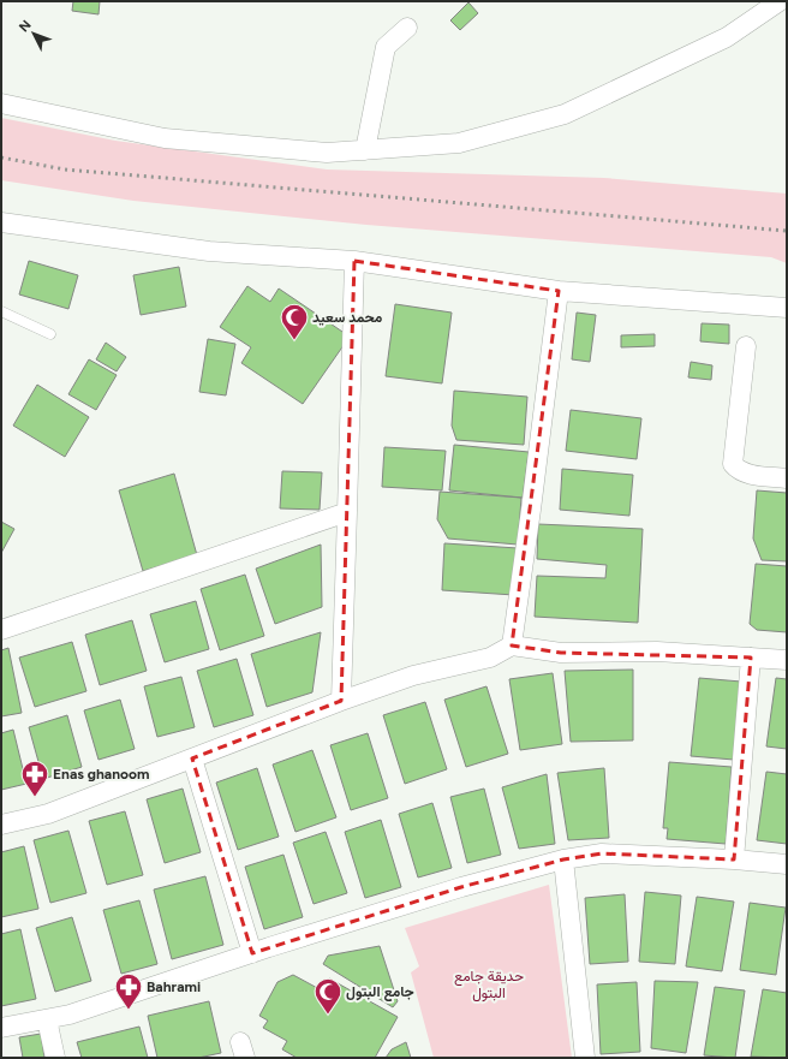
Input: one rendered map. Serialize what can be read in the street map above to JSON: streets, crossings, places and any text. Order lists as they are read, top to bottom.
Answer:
{
  "parks": ["حديقة جامع البتول"],
  "places": {
    "mosque": ["محمد سعيد", "جامع البتول"],
    "pharmacy": ["Enas ghanoom", "Bahrami"]
  },
  "north": "top left"
}
